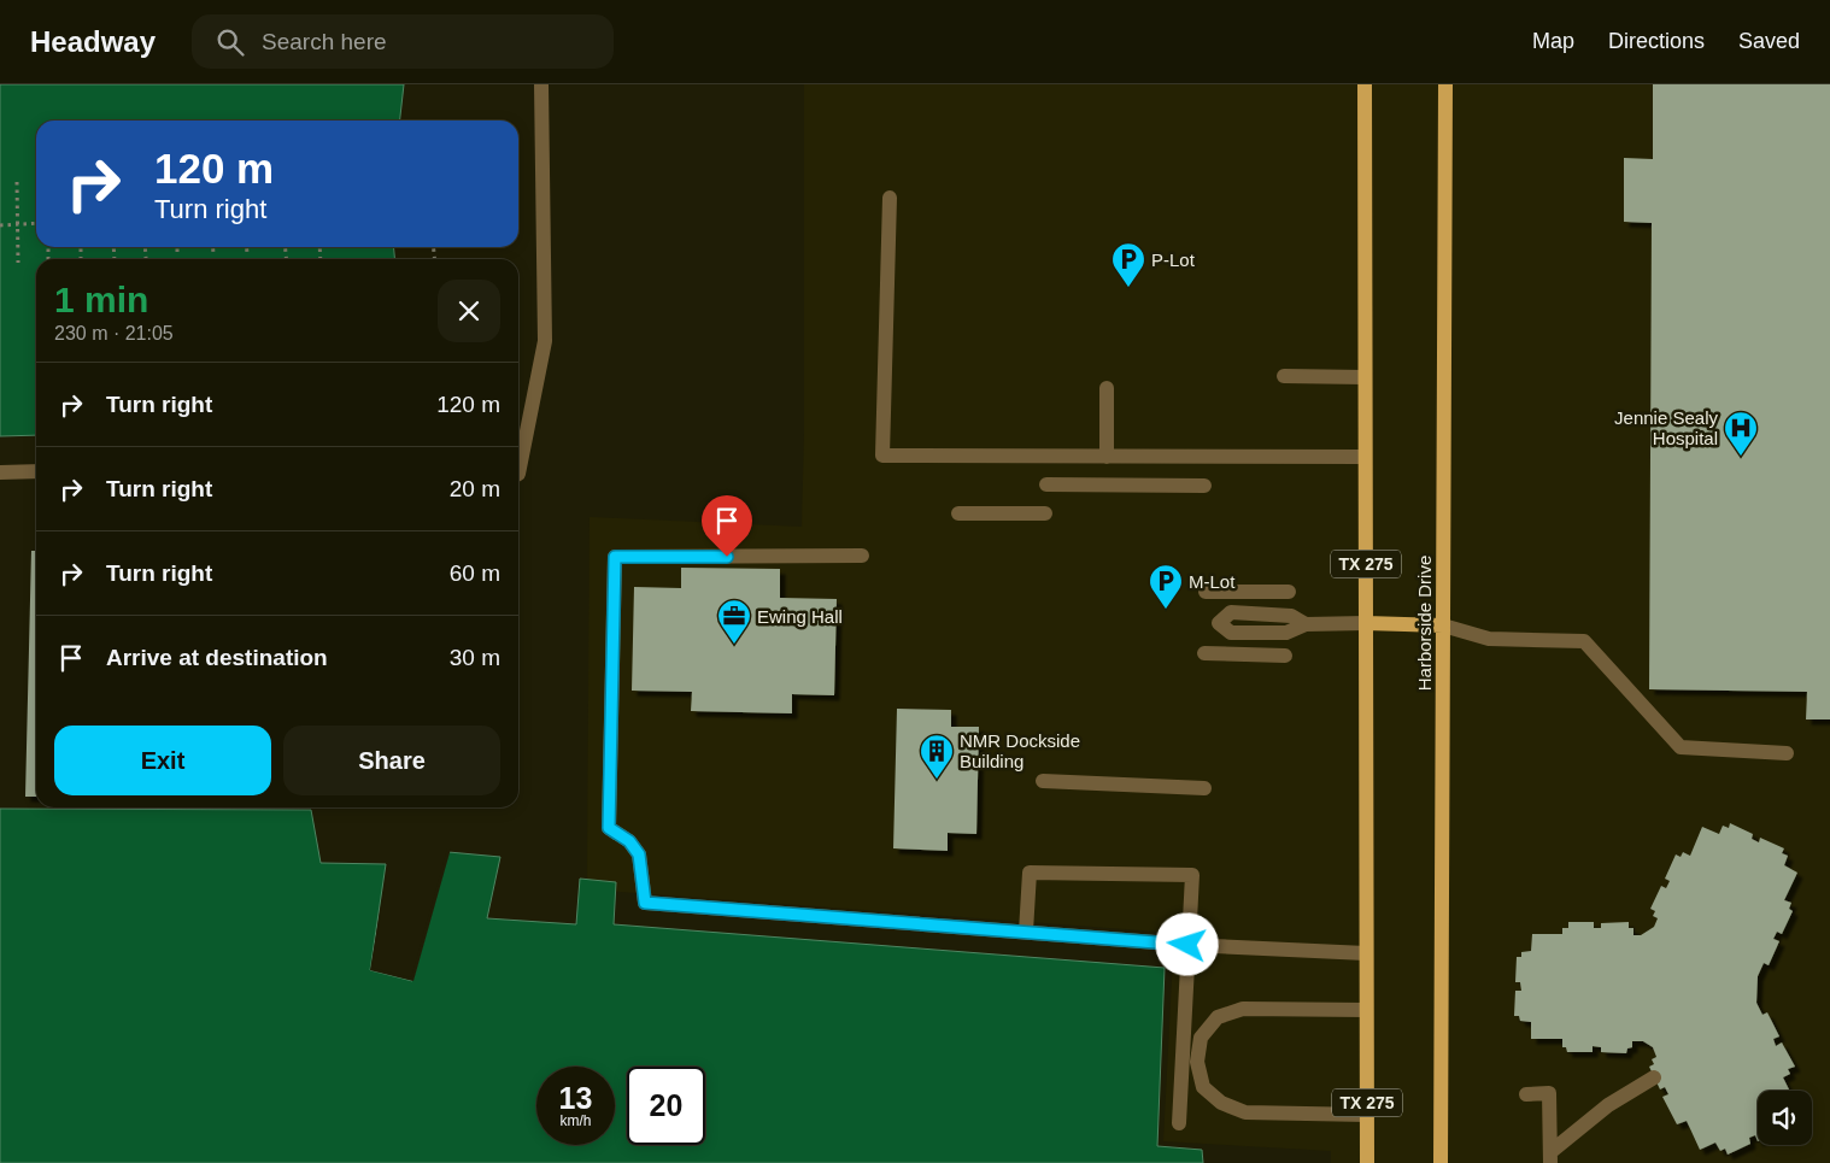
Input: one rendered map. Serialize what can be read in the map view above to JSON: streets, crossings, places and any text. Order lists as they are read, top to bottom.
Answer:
{
  "streets": {
    "main road": ["TX 275", "Harborside Drive"]
  },
  "places": {
    "parking": ["P-Lot", "M-Lot"],
    "hospital": ["Jennie Sealy Hospital"],
    "office": ["Ewing Hall"],
    "building": ["NMR Dockside Building"]
  },
  "page": {
    "header": "Headway",
    "search": "Search here",
    "nav": ["Map", "Directions", "Saved"],
    "turn": ["120 m", "Turn right"],
    "heading": ["1 min", "230 m · 21:05"],
    "list": [
      {
        "name": "Turn right",
        "value": "120 m"
      },
      {
        "name": "Turn right",
        "value": "20 m"
      },
      {
        "name": "Turn right",
        "value": "60 m"
      },
      {
        "name": "Arrive at destination",
        "value": "30 m"
      }
    ],
    "buttons": ["Exit", "Share"],
    "speed": "13 km/h",
    "limit": "20"
  }
}
